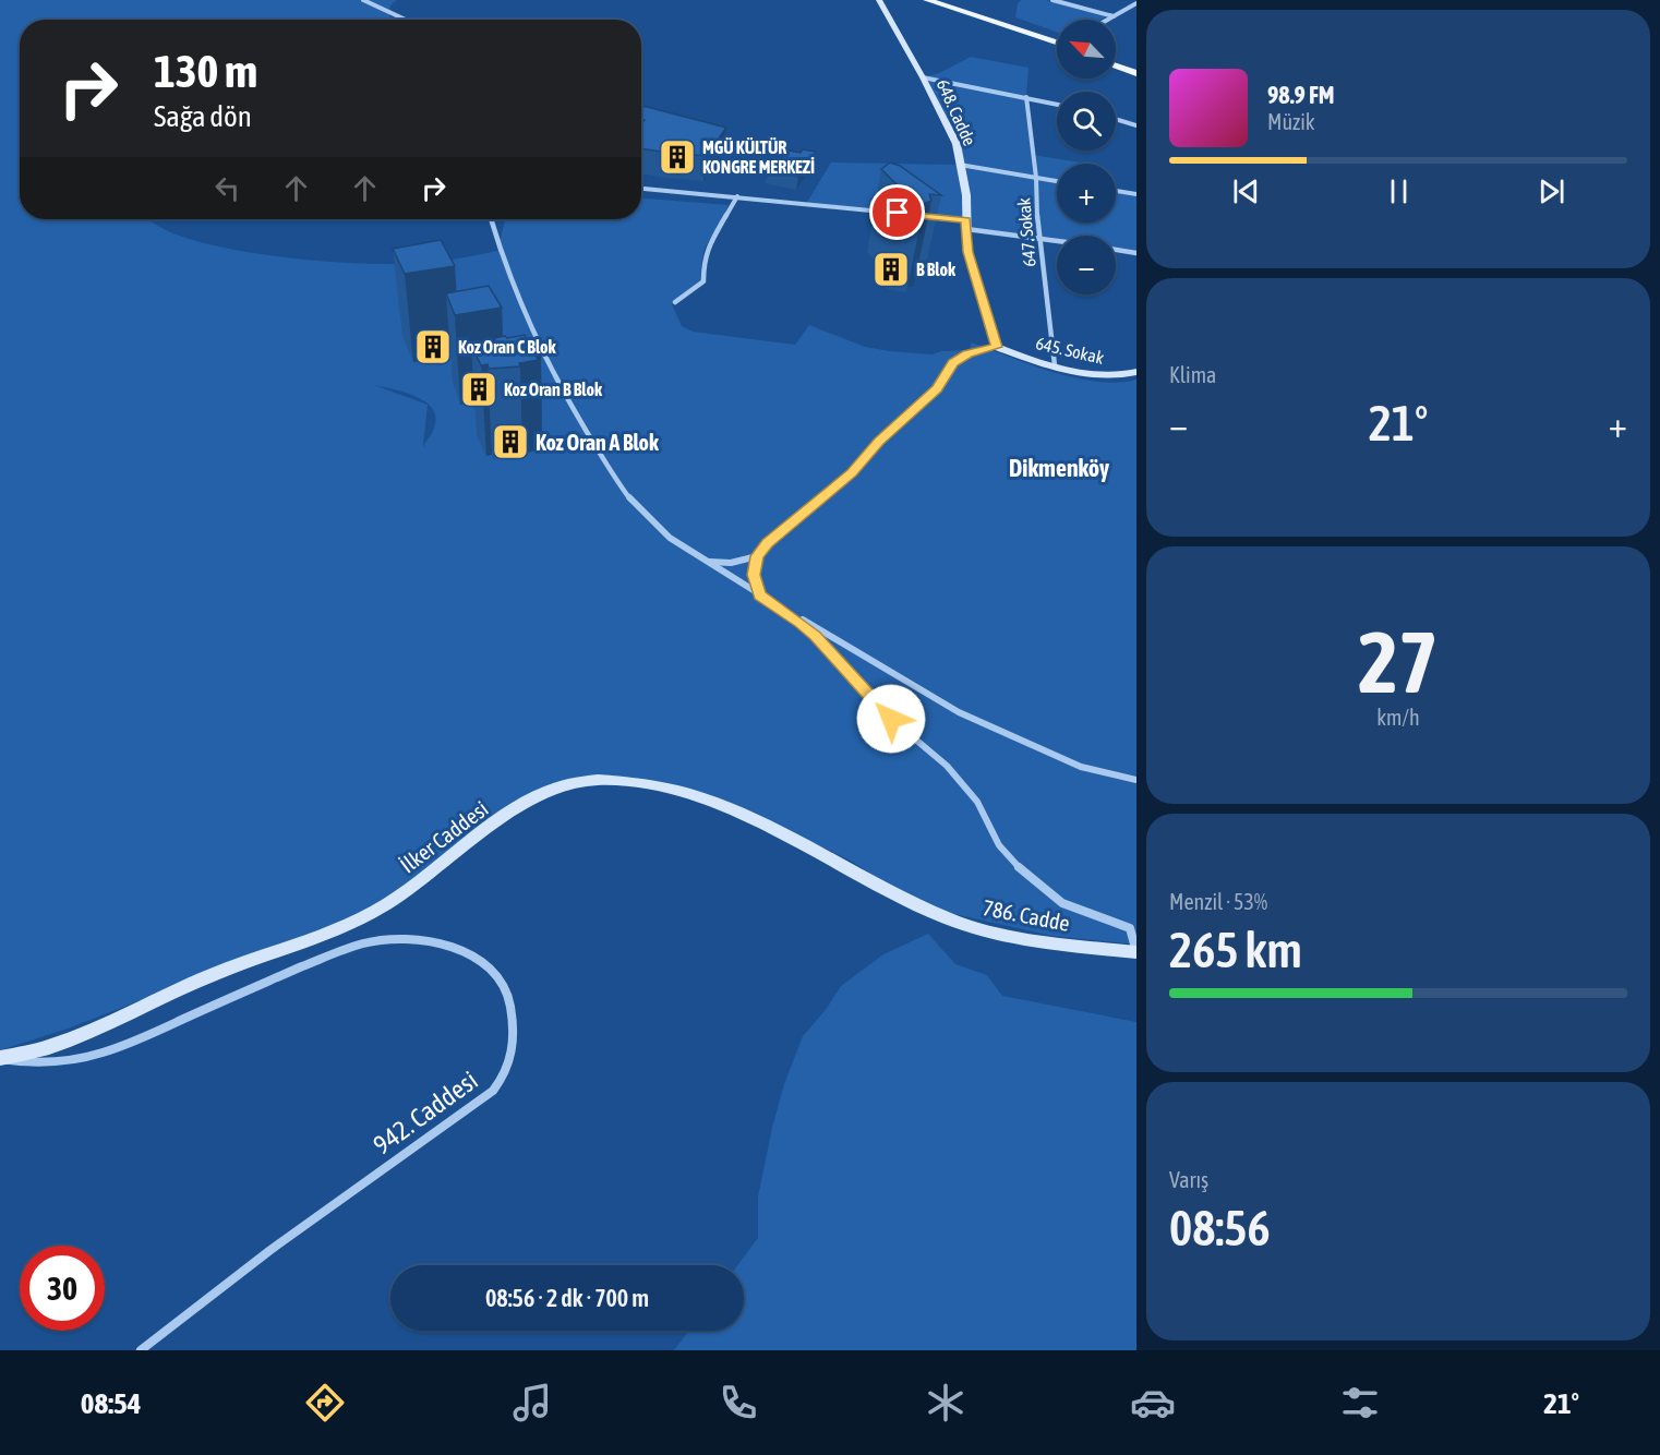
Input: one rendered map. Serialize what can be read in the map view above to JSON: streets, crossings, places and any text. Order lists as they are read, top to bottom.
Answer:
{
  "streets": {
    "street": [
      "648. Cadde",
      "647. Sokak",
      "645. Sokak",
      "İlker Caddesi",
      "786. Cadde",
      "942. Caddesi"
    ]
  },
  "crossings": [
    ["648. Cadde", "645. Sokak"],
    ["647. Sokak", "645. Sokak"],
    ["İlker Caddesi", "786. Cadde"],
    ["İlker Caddesi", "942. Caddesi"]
  ],
  "districts": ["Dikmenköy"],
  "places": {
    "building": [
      "MGÜ KÜLTÜR KONGRE MERKEZİ",
      "B Blok",
      "Koz Oran C Blok",
      "Koz Oran B Blok",
      "Koz Oran A Blok"
    ]
  },
  "north": "top left",
  "page": {
    "map_buttons": ["+", "−"],
    "turn": ["130 m", "Sağa dön"],
    "song": ["98.9 FM", "Müzik"],
    "tile": [
      "Klima",
      ["27", "km/h"],
      ["Menzil · 53%", "265 km"],
      ["Varış", "08:56"]
    ],
    "heat": ["−", "21°", "+"],
    "limit": "30",
    "trip": "08:56 · 2 dk · 700 m",
    "tabs": ["08:54", "21°"]
  }
}
